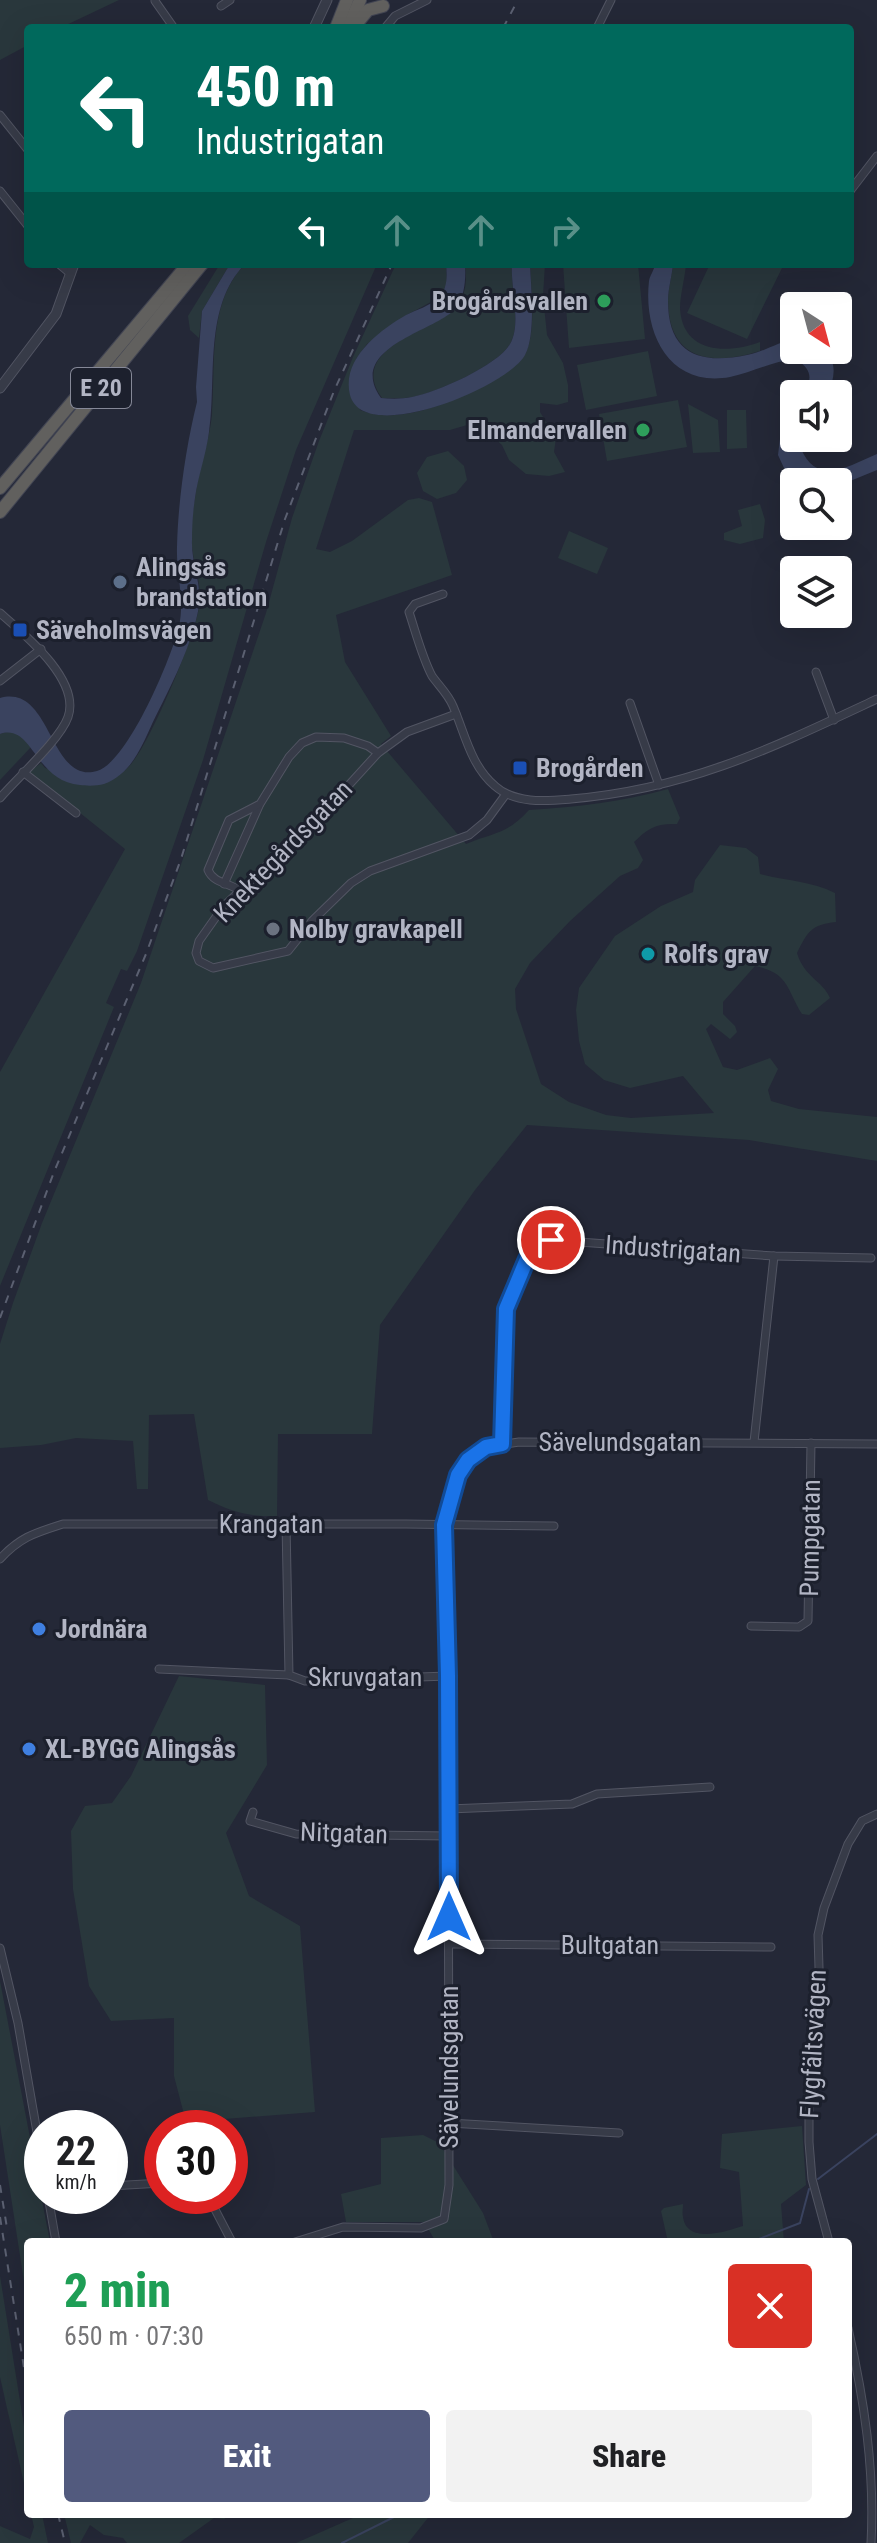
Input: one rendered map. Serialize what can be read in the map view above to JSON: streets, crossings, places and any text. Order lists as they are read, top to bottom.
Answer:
{
  "streets": {
    "highway": ["E 20"],
    "street": [
      "Knektegårdsgatan",
      "Industrigatan",
      "Sävelundsgatan",
      "Krangatan",
      "Pumpgatan",
      "Skruvgatan",
      "Nitgatan",
      "Bultgatan",
      "Flygfältsvägen"
    ]
  },
  "crossings": [
    ["Industrigatan", "Sävelundsgatan"],
    ["Sävelundsgatan", "Krangatan"],
    ["Sävelundsgatan", "Pumpgatan"],
    ["Sävelundsgatan", "Skruvgatan"],
    ["Sävelundsgatan", "Nitgatan"],
    ["Sävelundsgatan", "Bultgatan"],
    ["Krangatan", "Skruvgatan"]
  ],
  "places": {
    "other": [
      "Brogårdsvallen",
      "Elmandervallen",
      "Alingsås brandstation",
      "Nolby gravkapell",
      "Rolfs grav",
      "Jordnära",
      "XL-BYGG Alingsås"
    ],
    "transit": ["Säveholmsvägen", "Brogården"]
  },
  "north": "bottom right",
  "page": {
    "turn": ["450 m", "Industrigatan"],
    "speed": "22 km/h",
    "limit": "30",
    "heading": ["2 min", "650 m · 07:30"],
    "buttons": ["Exit", "Share"]
  }
}
